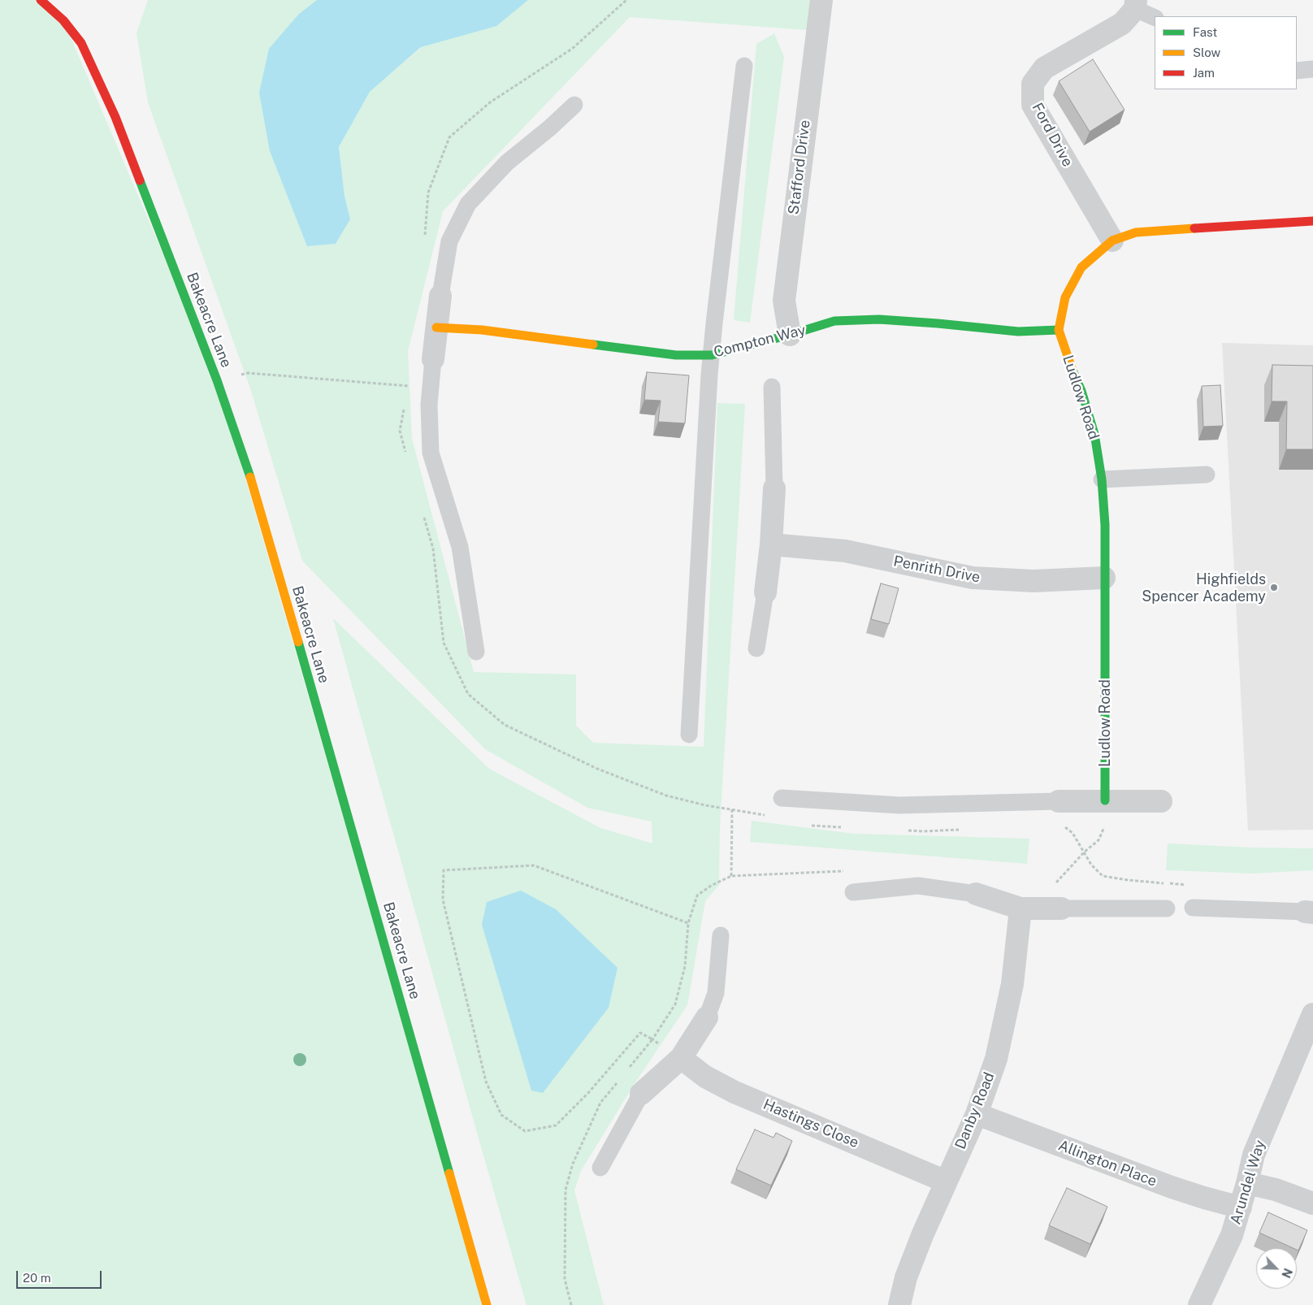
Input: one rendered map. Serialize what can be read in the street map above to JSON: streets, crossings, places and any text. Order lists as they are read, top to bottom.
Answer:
{
  "streets": {
    "street": [
      "Ford Drive",
      "Stafford Drive",
      "Bakeacre Lane",
      "Compton Way",
      "Ludlow Road",
      "Penrith Drive",
      "Danby Road",
      "Hastings Close",
      "Allington Place",
      "Arundel Way"
    ]
  },
  "crossings": [
    ["Ford Drive", "Ludlow Road"],
    ["Stafford Drive", "Compton Way"],
    ["Compton Way", "Ludlow Road"],
    ["Ludlow Road", "Penrith Drive"],
    ["Danby Road", "Hastings Close"],
    ["Danby Road", "Allington Place"],
    ["Allington Place", "Arundel Way"]
  ],
  "places": ["Highfields Spencer Academy"],
  "legend": ["Fast", "Slow", "Jam"],
  "scale_bar": "20 m",
  "north": "bottom right"
}
